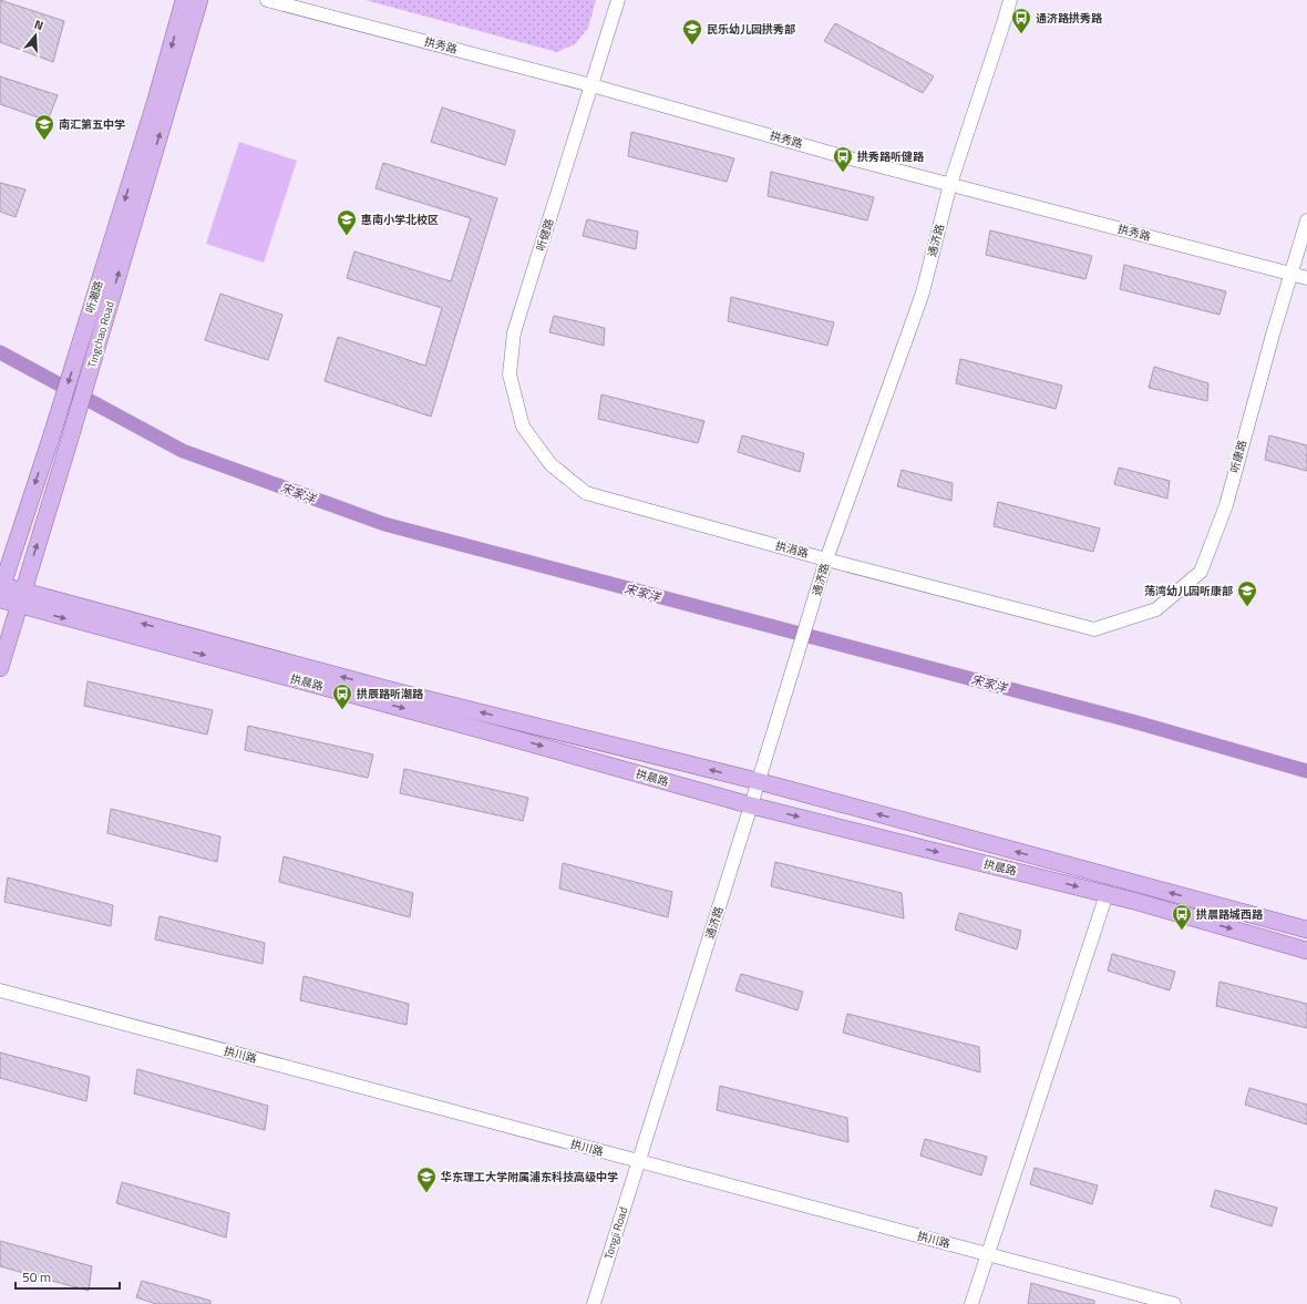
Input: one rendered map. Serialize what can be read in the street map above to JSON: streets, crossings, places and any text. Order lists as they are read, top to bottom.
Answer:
{
  "streets": {
    "main road": ["听潮路", "Tingchao Road", "拱晨路"],
    "street": [
      "拱秀路",
      "听健路",
      "通济路",
      "听康路",
      "拱涓路",
      "拱川路",
      "Tongji Road"
    ]
  },
  "crossings": [
    ["拱秀路", "听健路"],
    ["拱秀路", "通济路"],
    ["拱秀路", "听康路"],
    ["听健路", "拱涓路"],
    ["通济路", "拱涓路"],
    ["通济路", "拱晨路"],
    ["通济路", "拱川路"],
    ["通济路", "Tongji Road"],
    ["听潮路", "拱晨路"],
    ["Tingchao Road", "拱晨路"],
    ["听康路", "拱涓路"],
    ["拱川路", "Tongji Road"]
  ],
  "one_way": ["听潮路", "Tingchao Road"],
  "water": ["宋家洋"],
  "places": {
    "bus stop": [
      "通济路拱秀路",
      "拱秀路听健路",
      "拱辰路听潮路",
      "拱晨路城西路"
    ],
    "school or university": [
      "民乐幼儿园拱秀部",
      "南汇第五中学",
      "惠南小学北校区",
      "荡湾幼儿园听康部",
      "华东理工大学附属浦东科技高级中学"
    ]
  },
  "scale_bar": "50 m",
  "north": "top"
}
